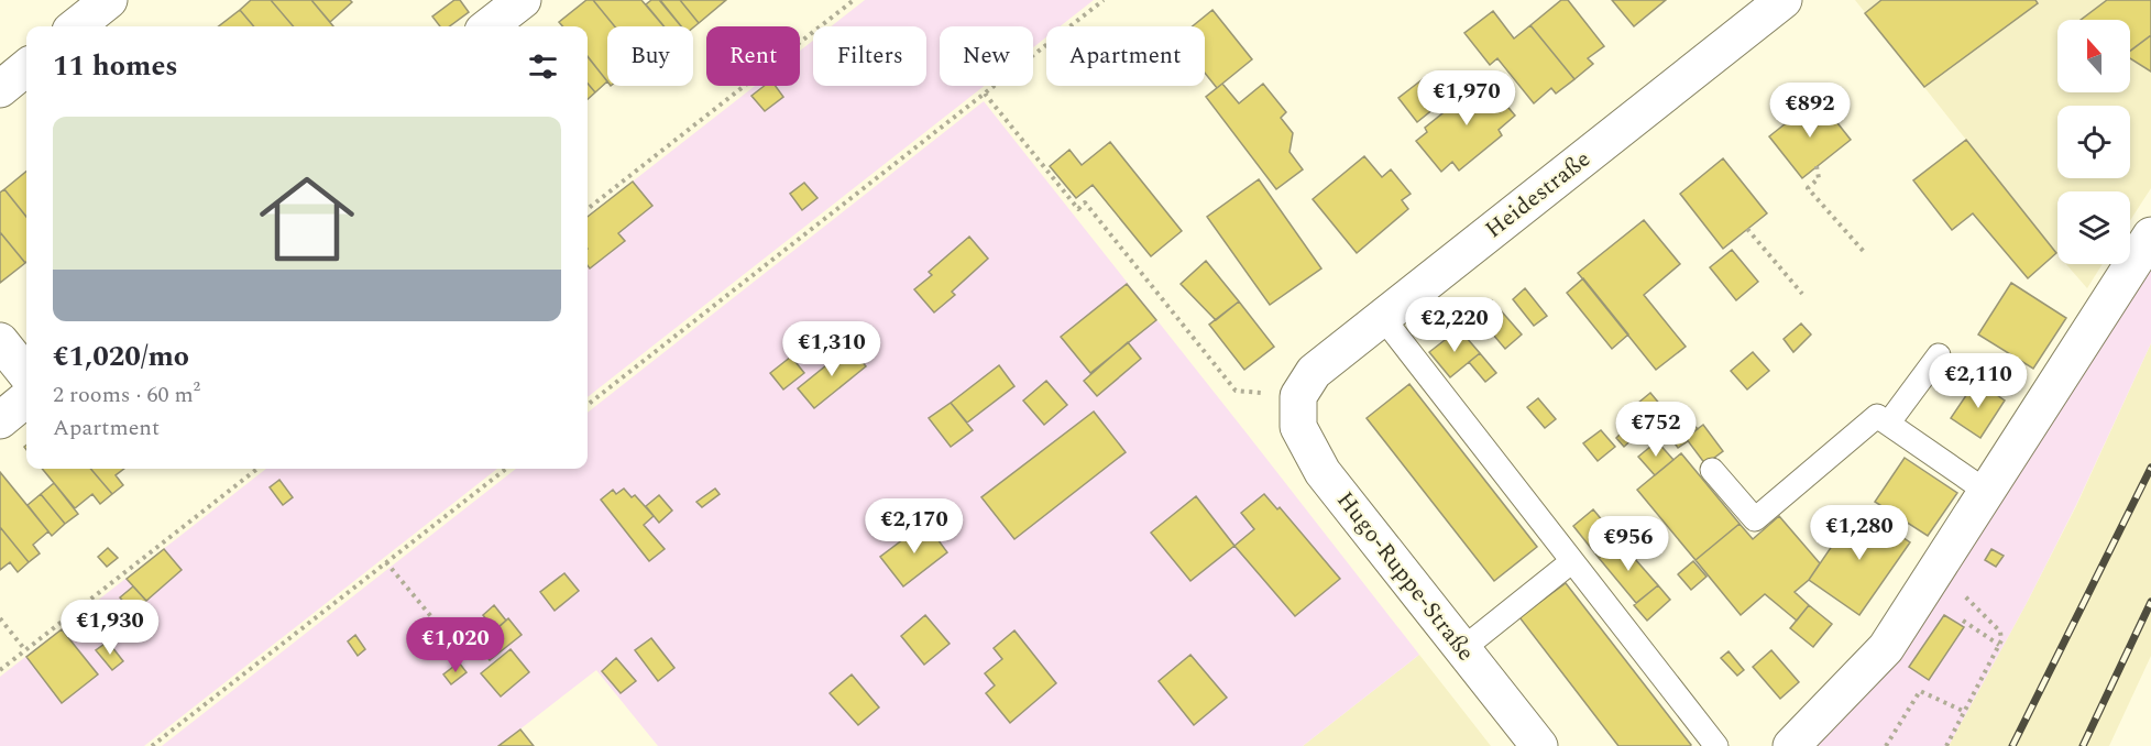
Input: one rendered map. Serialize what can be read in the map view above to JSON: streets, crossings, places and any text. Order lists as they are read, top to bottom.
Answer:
{
  "streets": {
    "street": ["Heidestraße", "Hugo-Ruppe-Straße"]
  },
  "crossings": [
    ["Heidestraße", "Hugo-Ruppe-Straße"]
  ],
  "north": "top",
  "page": {
    "chip": [
      "Buy",
      "Rent",
      "Filters",
      "New",
      "Apartment"
    ],
    "heading": "11 homes",
    "price": [
      "€1,970",
      "€892",
      "€2,220",
      "€1,310",
      "€2,110",
      "€752",
      "€2,170",
      "€1,280",
      "€956",
      "€1,930",
      "€1,020"
    ],
    "list": [
      {
        "name": "€1,020/mo",
        "note": "2 rooms · 60 m² · Apartment"
      }
    ]
  }
}
